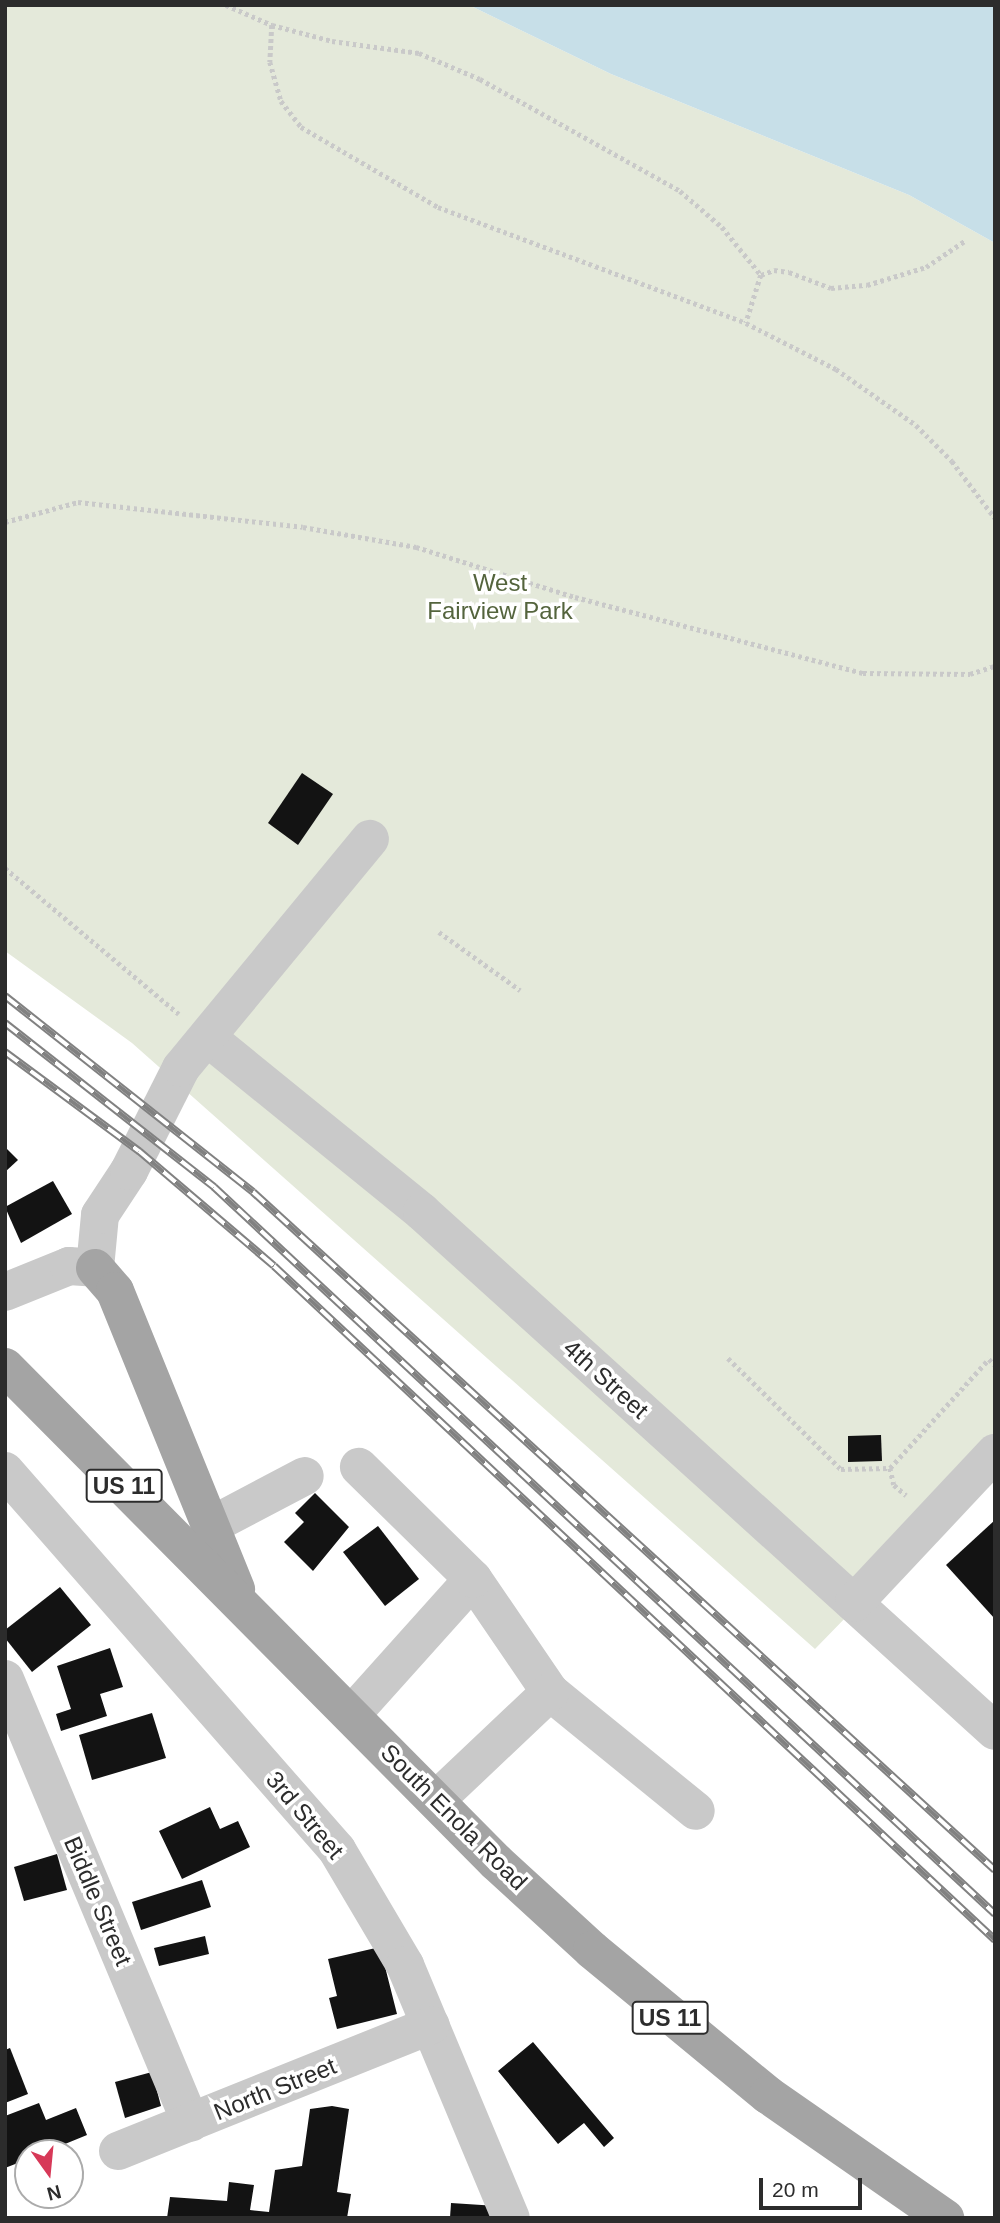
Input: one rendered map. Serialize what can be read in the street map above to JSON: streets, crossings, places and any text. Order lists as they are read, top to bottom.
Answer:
{
  "streets": {
    "main road": ["US 11", "South Enola Road"],
    "street": [
      "4th Street",
      "3rd Street",
      "Biddle Street",
      "North Street"
    ]
  },
  "crossings": [
    ["3rd Street", "North Street"],
    ["Biddle Street", "North Street"]
  ],
  "parks": ["West Fairview Park"],
  "scale_bar": "20 m",
  "north": "bottom"
}
